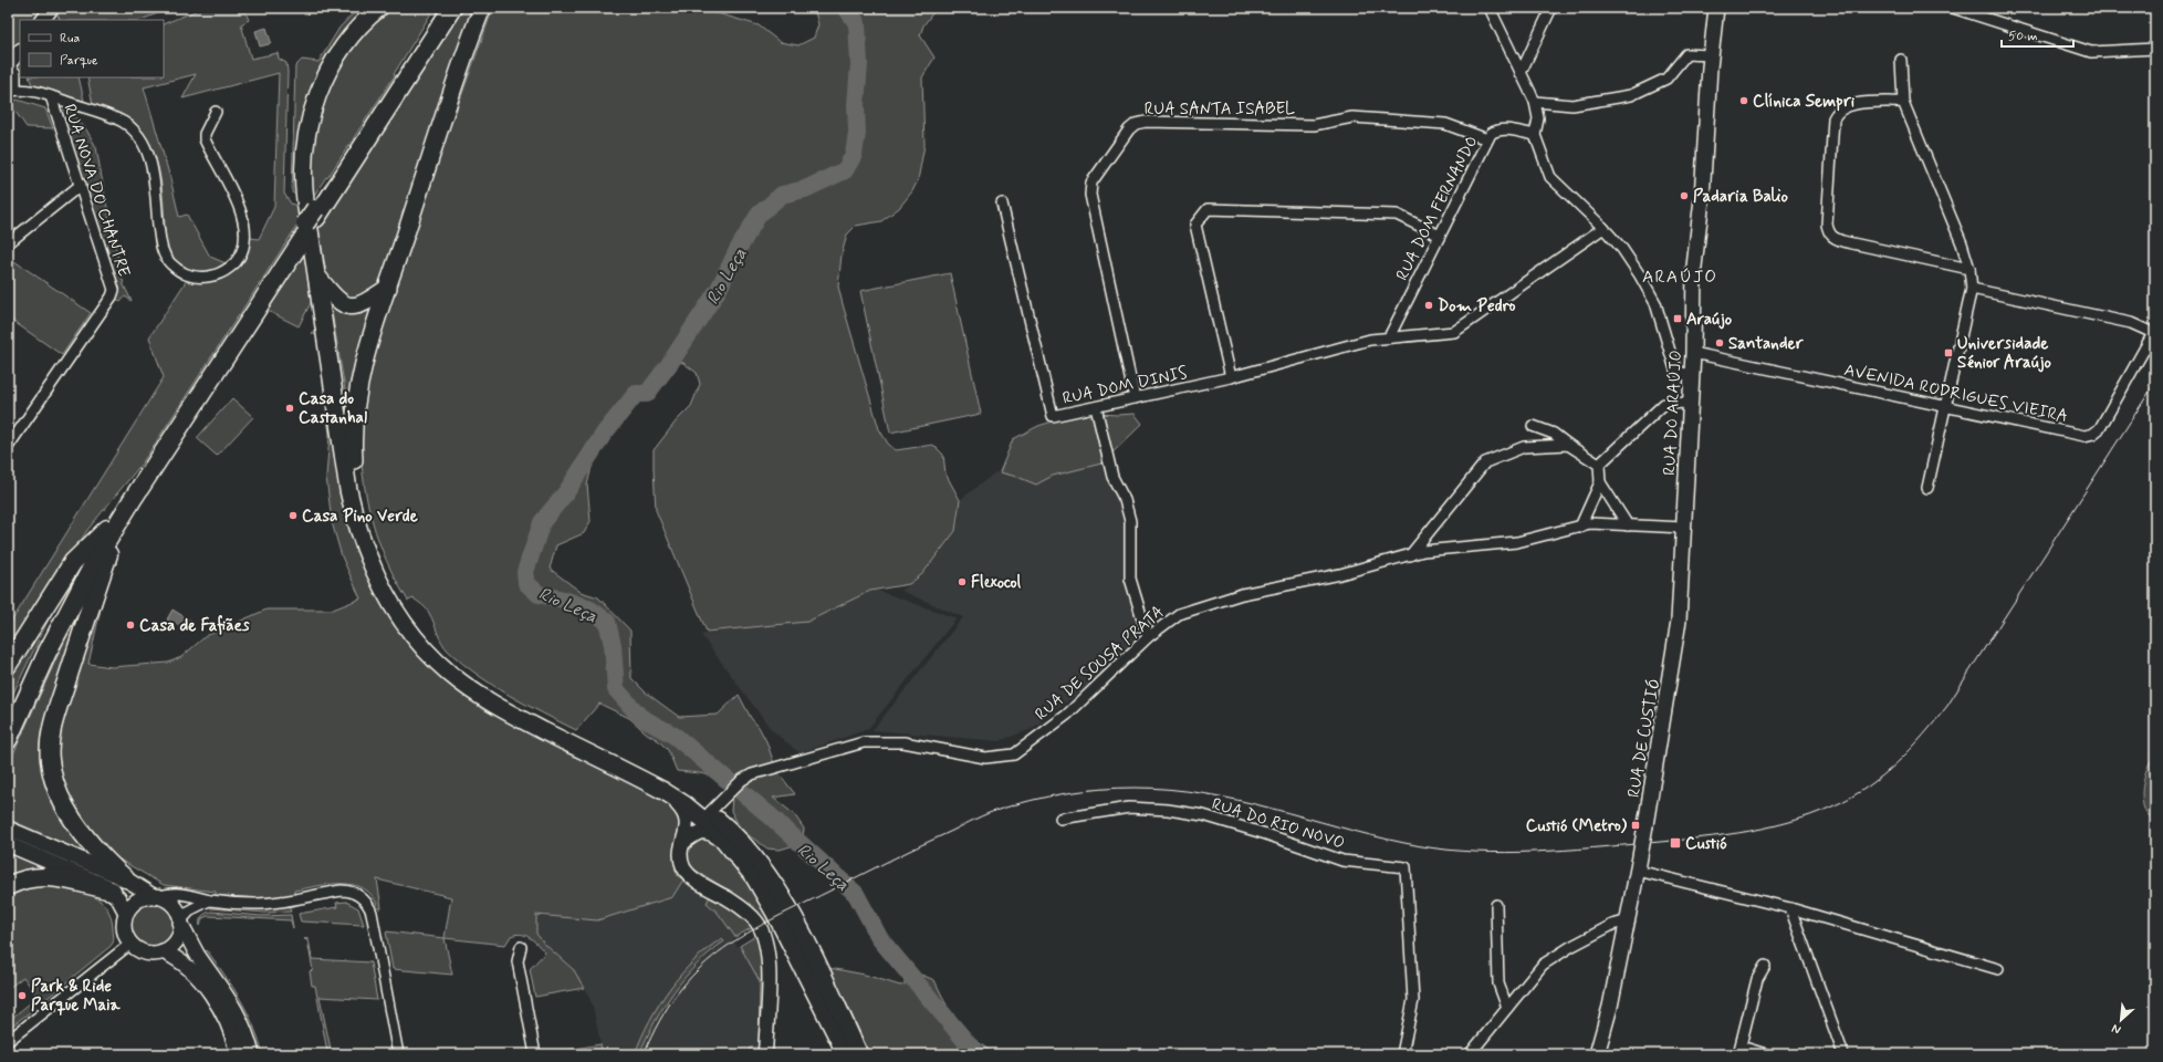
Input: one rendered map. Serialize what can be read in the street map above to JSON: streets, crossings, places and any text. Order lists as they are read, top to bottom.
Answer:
{
  "streets": {
    "main road": ["RUA DO ARAÚJO", "RUA DE CUSTIÓ"],
    "street": [
      "RUA SANTA ISABEL",
      "RUA NOVA DO CHANTRE",
      "RUA DOM FERNANDO",
      "RUA DOM DINIS",
      "AVENIDA RODRIGUES VIEIRA",
      "RUA DE SOUSA PRATA",
      "RUA DO RIO NOVO"
    ]
  },
  "crossings": [
    ["RUA SANTA ISABEL", "RUA DOM FERNANDO"],
    ["RUA SANTA ISABEL", "RUA DOM DINIS"],
    ["RUA DOM FERNANDO", "RUA DOM DINIS"],
    ["AVENIDA RODRIGUES VIEIRA", "RUA DO ARAÚJO"],
    ["RUA DO ARAÚJO", "RUA DE SOUSA PRATA"],
    ["RUA DO ARAÚJO", "RUA DE CUSTIÓ"],
    ["RUA DE SOUSA PRATA", "RUA DE CUSTIÓ"]
  ],
  "districts": ["ARAÚJO"],
  "water": ["Rio Leça"],
  "places": {
    "other": [
      "Clínica Sempri",
      "Padaria Balio",
      "Dom Pedro",
      "Santander",
      "Casa do Castanhal",
      "Casa Pino Verde",
      "Flexocol",
      "Casa de Fafiães",
      "Park & Ride Parque Maia"
    ],
    "transit": [
      "Araújo",
      "Universidade Sénior Araújo",
      "Custió (Metro)",
      "Custió"
    ]
  },
  "legend": ["Rua", "Parque"],
  "scale_bar": "50 m",
  "north": "bottom left"
}
